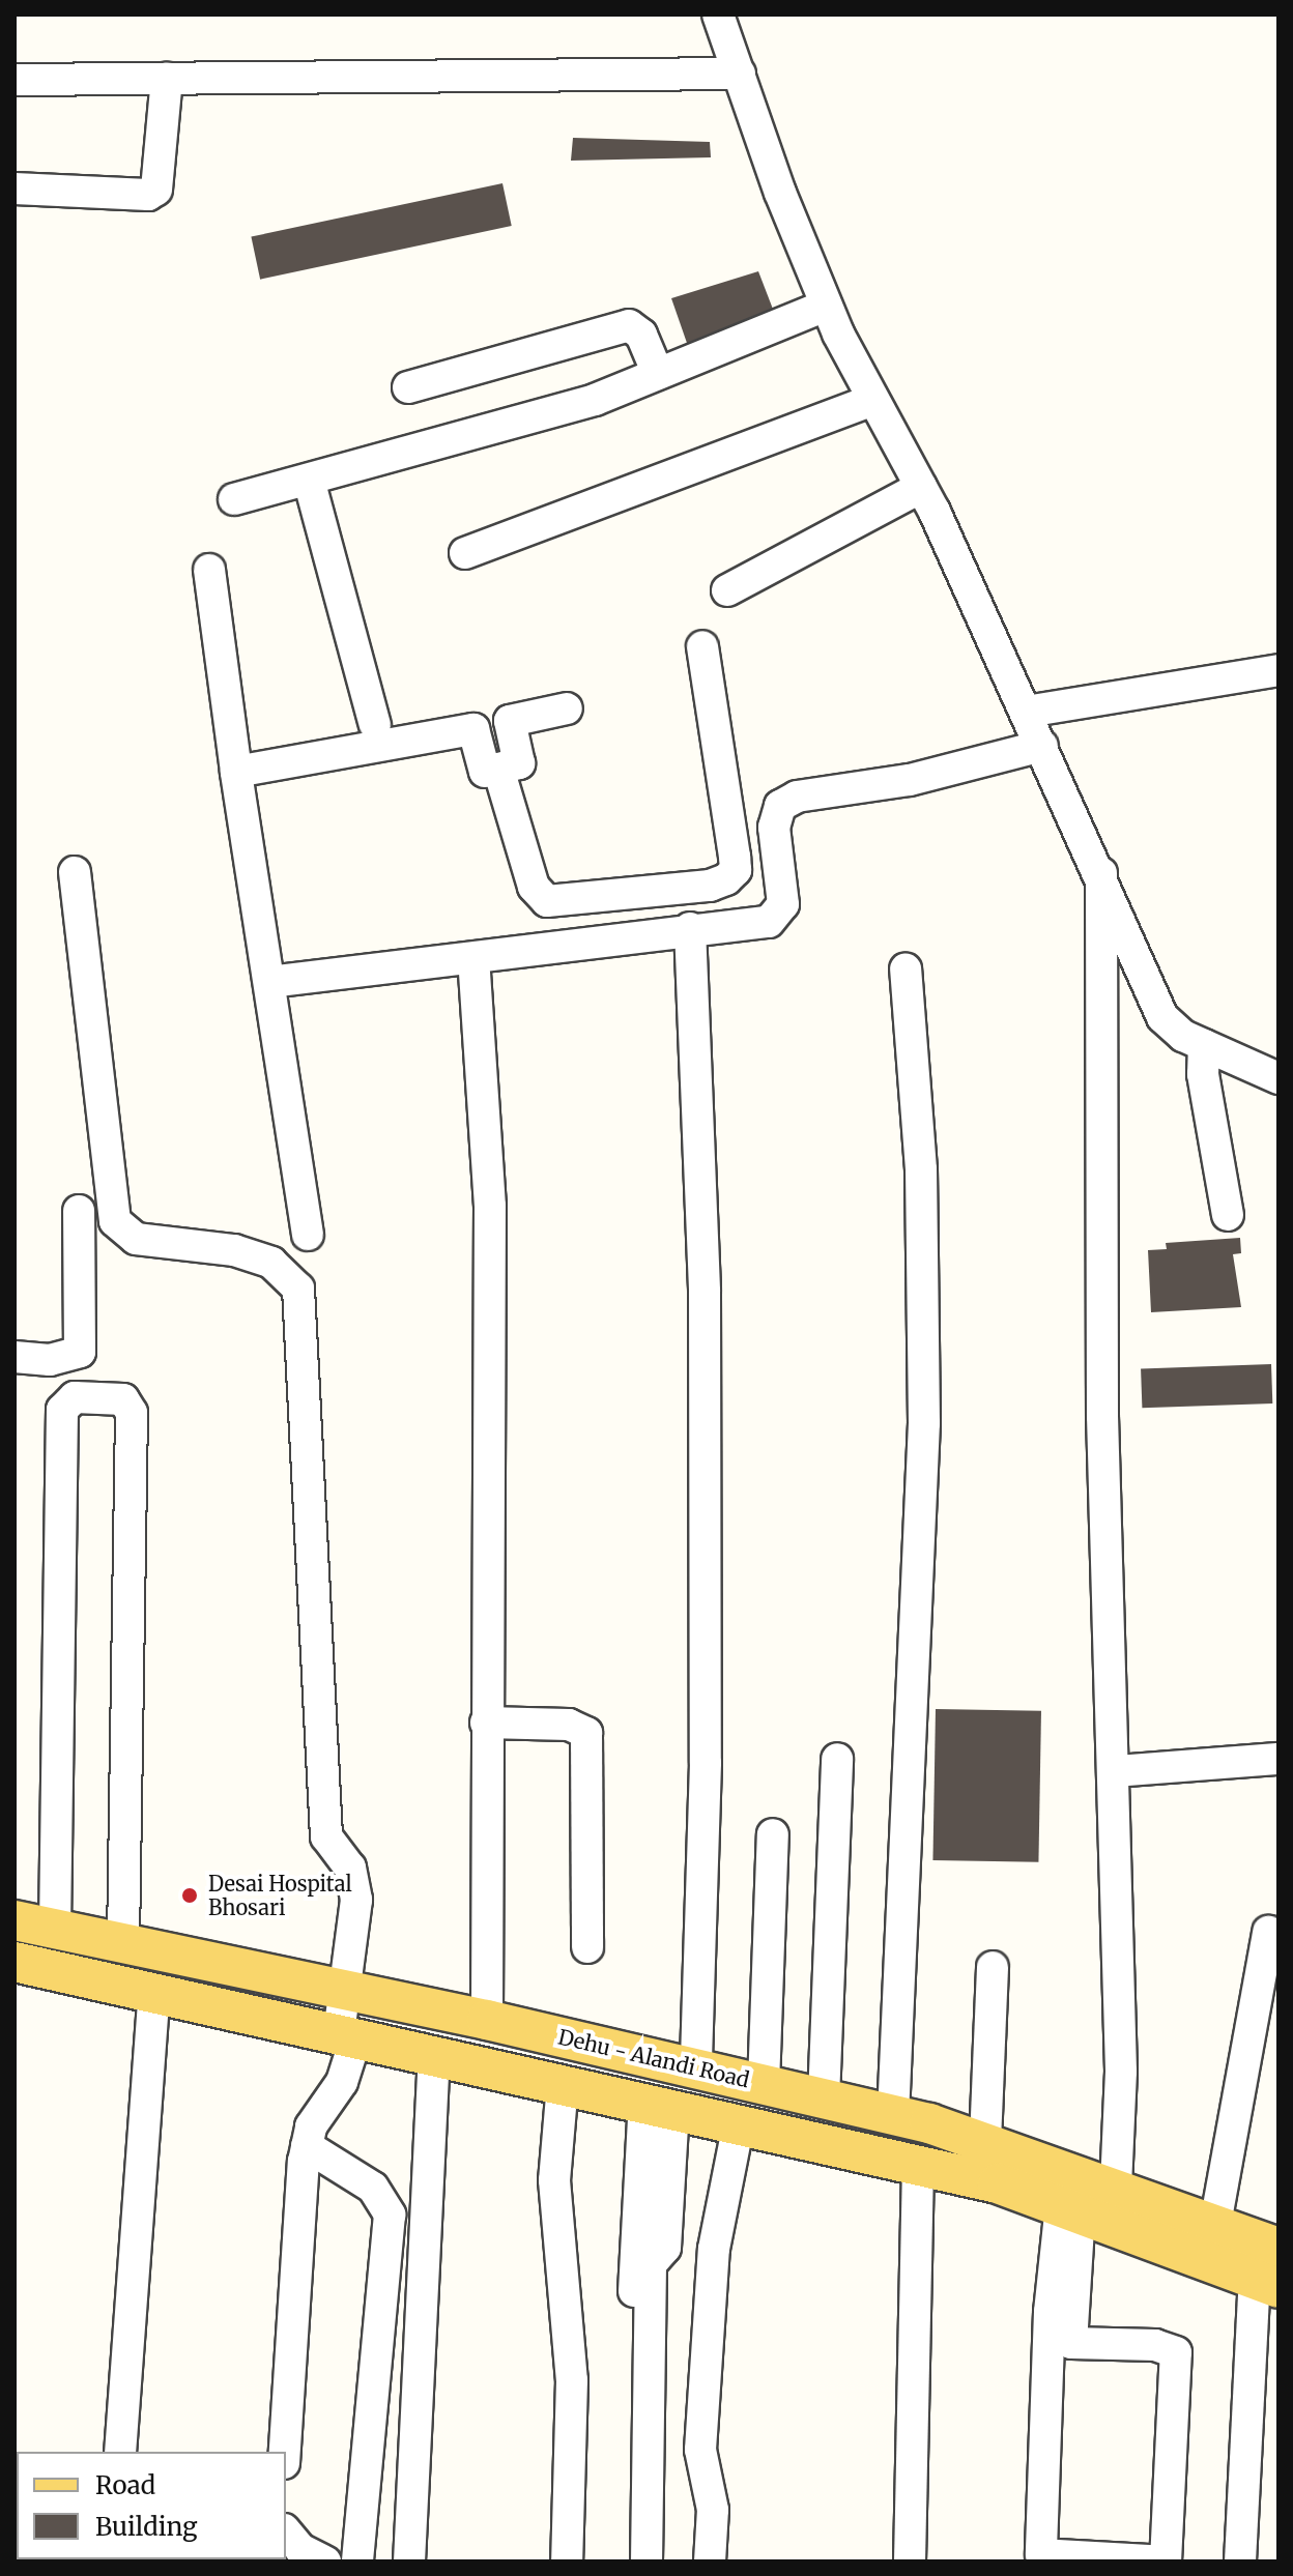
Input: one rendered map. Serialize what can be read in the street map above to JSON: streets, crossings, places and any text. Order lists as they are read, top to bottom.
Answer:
{
  "streets": {
    "main road": ["Dehu - Alandi Road"]
  },
  "places": ["Desai Hospital Bhosari"],
  "legend": ["Road", "Building"]
}
